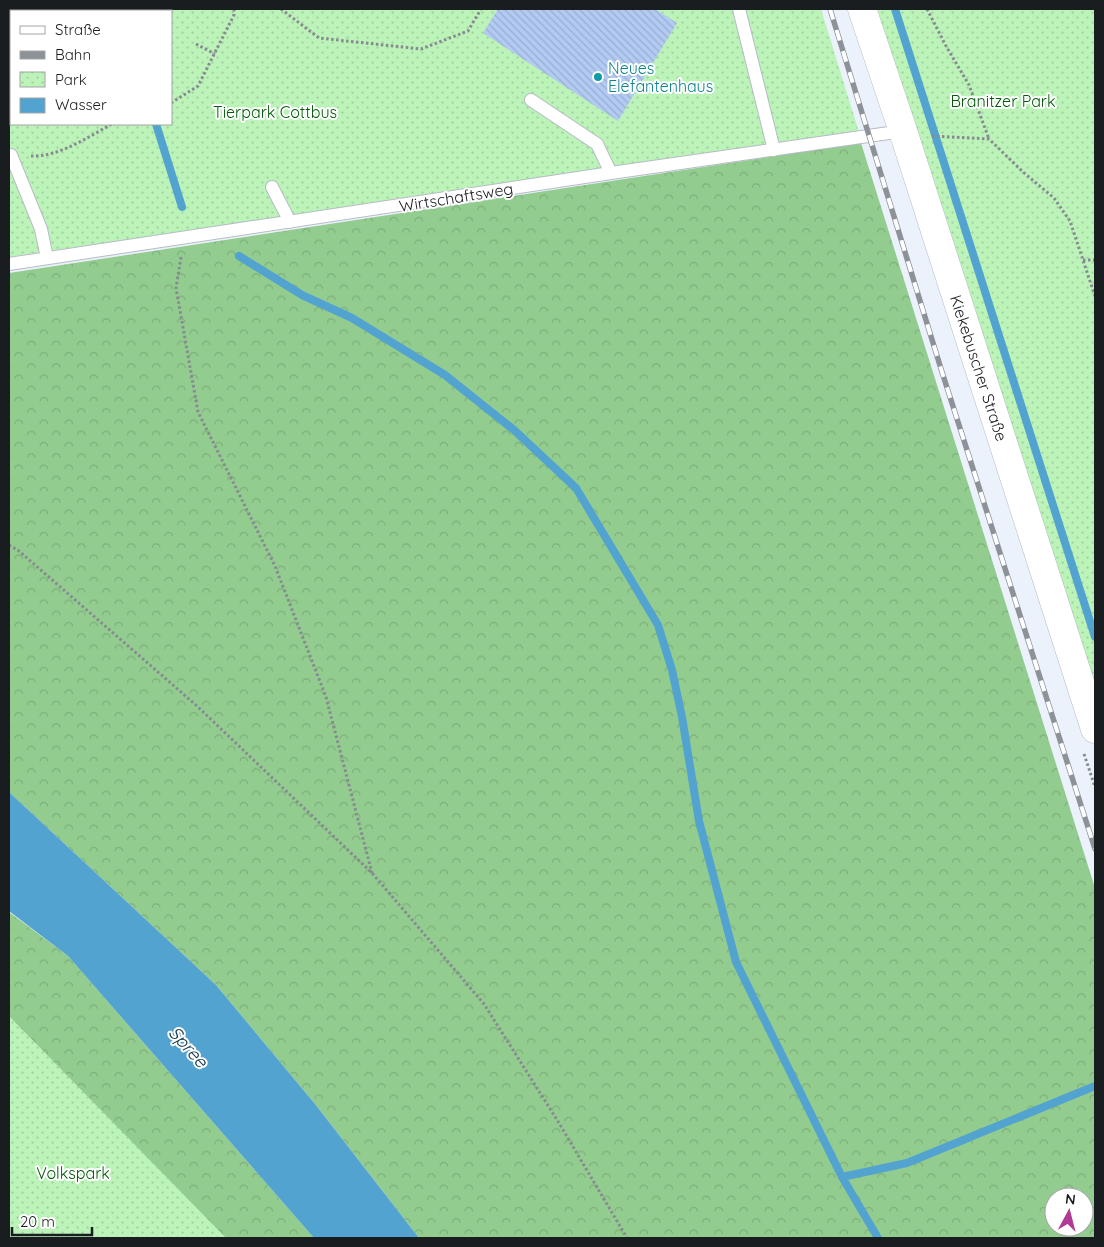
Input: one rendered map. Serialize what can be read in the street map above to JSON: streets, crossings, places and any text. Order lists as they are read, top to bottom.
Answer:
{
  "streets": {
    "street": ["Kiekebuscher Straße"],
    "lane": ["Wirtschaftsweg"]
  },
  "crossings": [
    ["Wirtschaftsweg", "Kiekebuscher Straße"]
  ],
  "water": ["Spree"],
  "parks": ["Branitzer Park", "Tierpark Cottbus", "Volkspark"],
  "places": ["Neues Elefantenhaus"],
  "legend": [
    "Straße",
    "Bahn",
    "Park",
    "Wasser"
  ],
  "scale_bar": "20 m",
  "north": "top"
}
